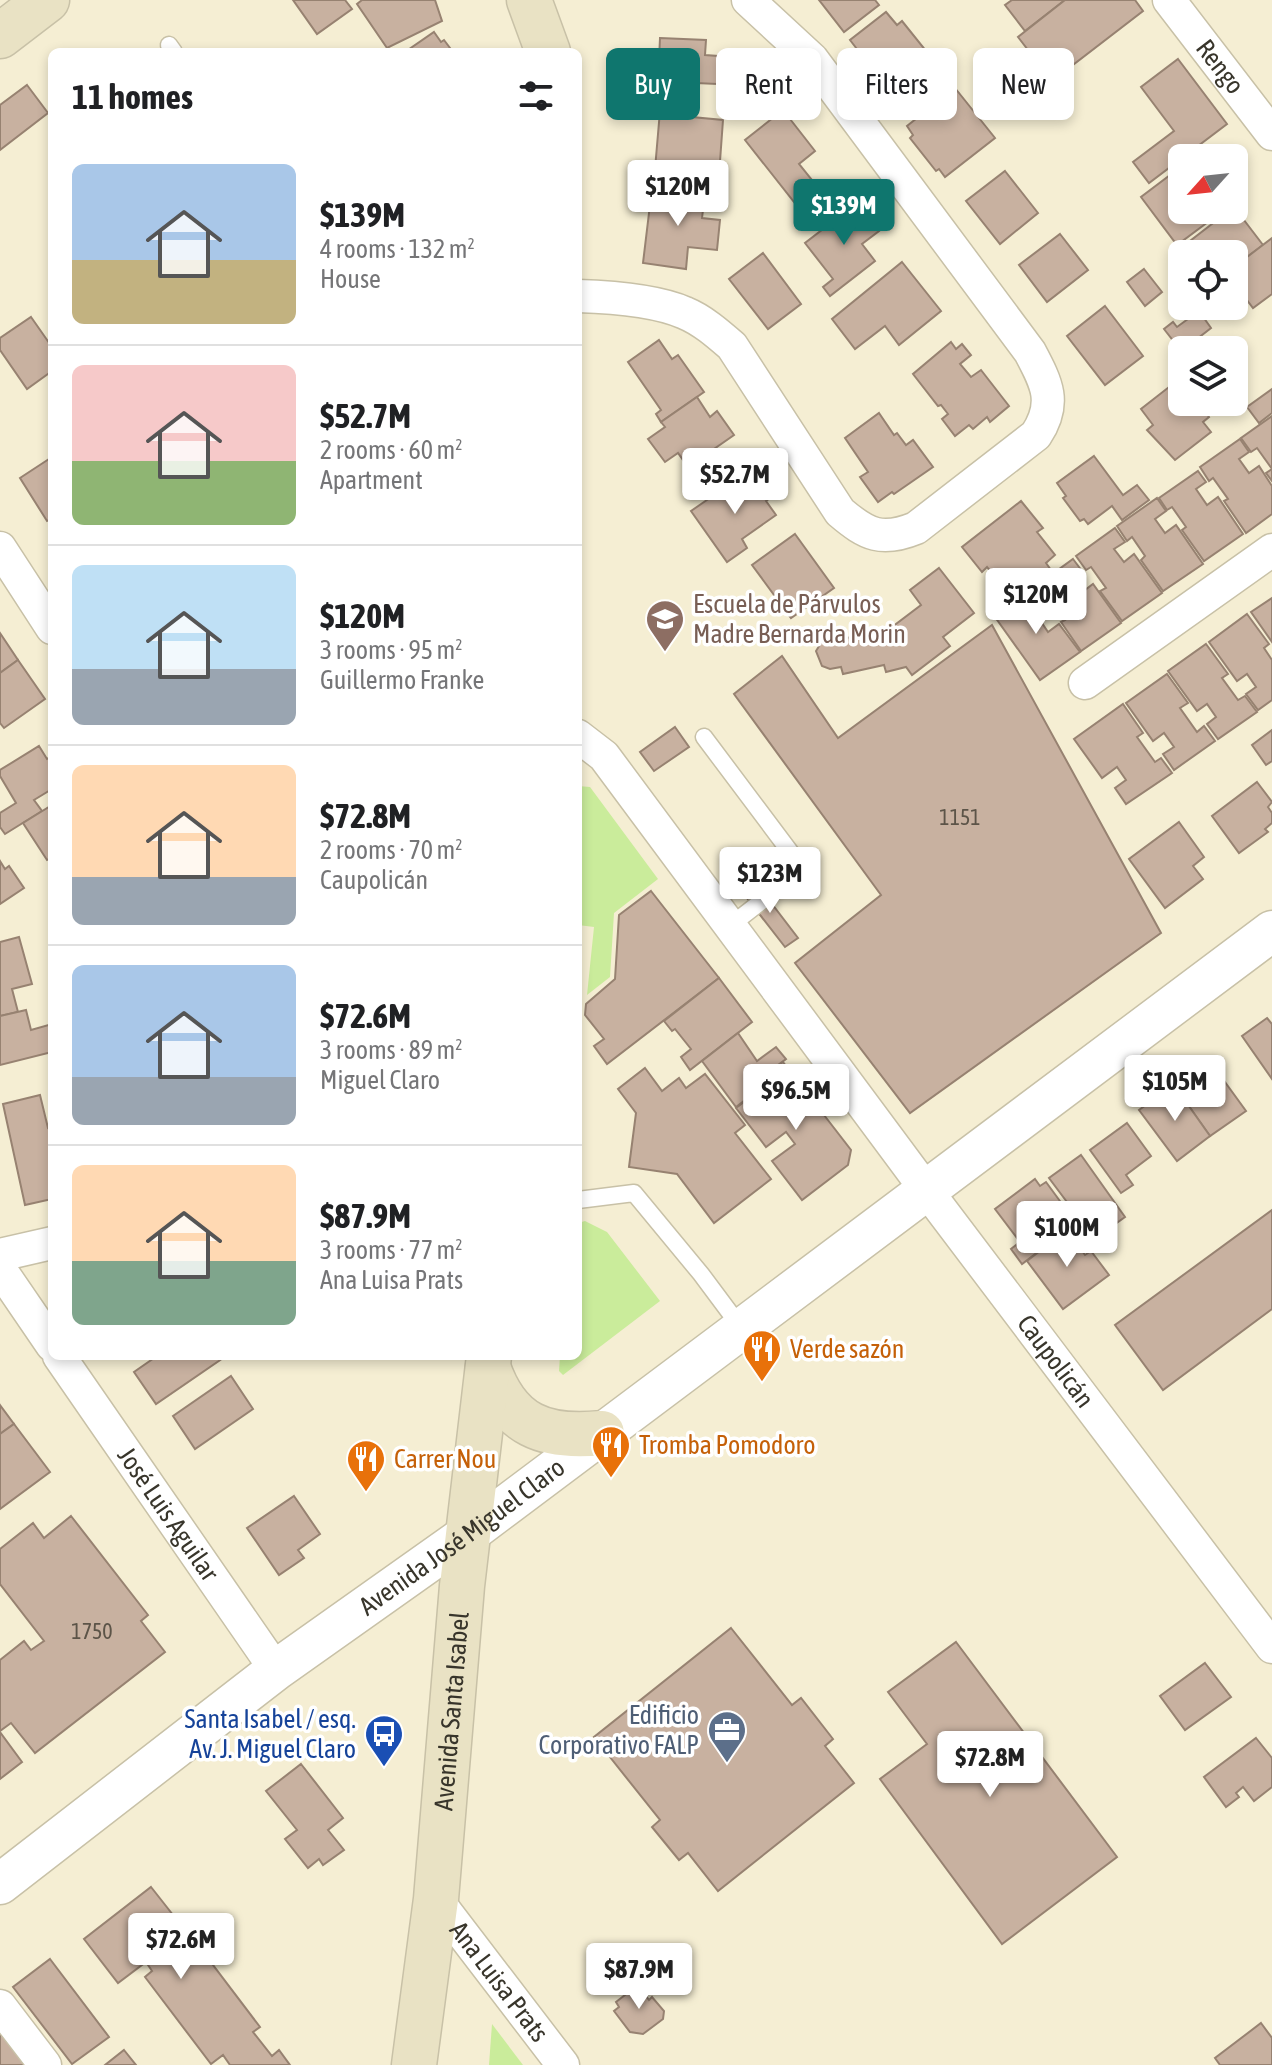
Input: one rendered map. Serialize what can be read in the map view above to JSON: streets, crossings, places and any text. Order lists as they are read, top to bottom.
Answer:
{
  "streets": {
    "main road": ["Avenida Santa Isabel"],
    "street": [
      "Rengo",
      "Caupolicán",
      "José Luis Aguilar",
      "Avenida José Miguel Claro",
      "Ana Luisa Prats"
    ]
  },
  "crossings": [
    ["Caupolicán", "Avenida José Miguel Claro"],
    ["José Luis Aguilar", "Avenida José Miguel Claro"],
    ["Avenida José Miguel Claro", "Avenida Santa Isabel"],
    ["Avenida Santa Isabel", "Ana Luisa Prats"]
  ],
  "places": {
    "school or university": ["Escuela de Párvulos Madre Bernarda Morin"],
    "restaurant": ["Verde sazón", "Tromba Pomodoro", "Carrer Nou"],
    "office": ["Edificio Corporativo FALP"],
    "bus stop": ["Santa Isabel / esq. Av. J. Miguel Claro"]
  },
  "house_numbers": ["1151", "1750"],
  "north": "bottom left",
  "page": {
    "chip": [
      "Buy",
      "Rent",
      "Filters",
      "New"
    ],
    "heading": "11 homes",
    "list": [
      {
        "name": "$139M",
        "note": "4 rooms · 132 m² · House"
      },
      {
        "name": "$52.7M",
        "note": "2 rooms · 60 m² · Apartment"
      },
      {
        "name": "$120M",
        "note": "3 rooms · 95 m² · Guillermo Franke"
      },
      {
        "name": "$72.8M",
        "note": "2 rooms · 70 m² · Caupolicán"
      },
      {
        "name": "$72.6M",
        "note": "3 rooms · 89 m² · Miguel Claro"
      },
      {
        "name": "$87.9M",
        "note": "3 rooms · 77 m² · Ana Luisa Prats"
      }
    ],
    "price": [
      "$120M",
      "$139M",
      "$52.7M",
      "$120M",
      "$123M",
      "$105M",
      "$96.5M",
      "$100M",
      "$72.8M",
      "$72.6M",
      "$87.9M"
    ]
  }
}
